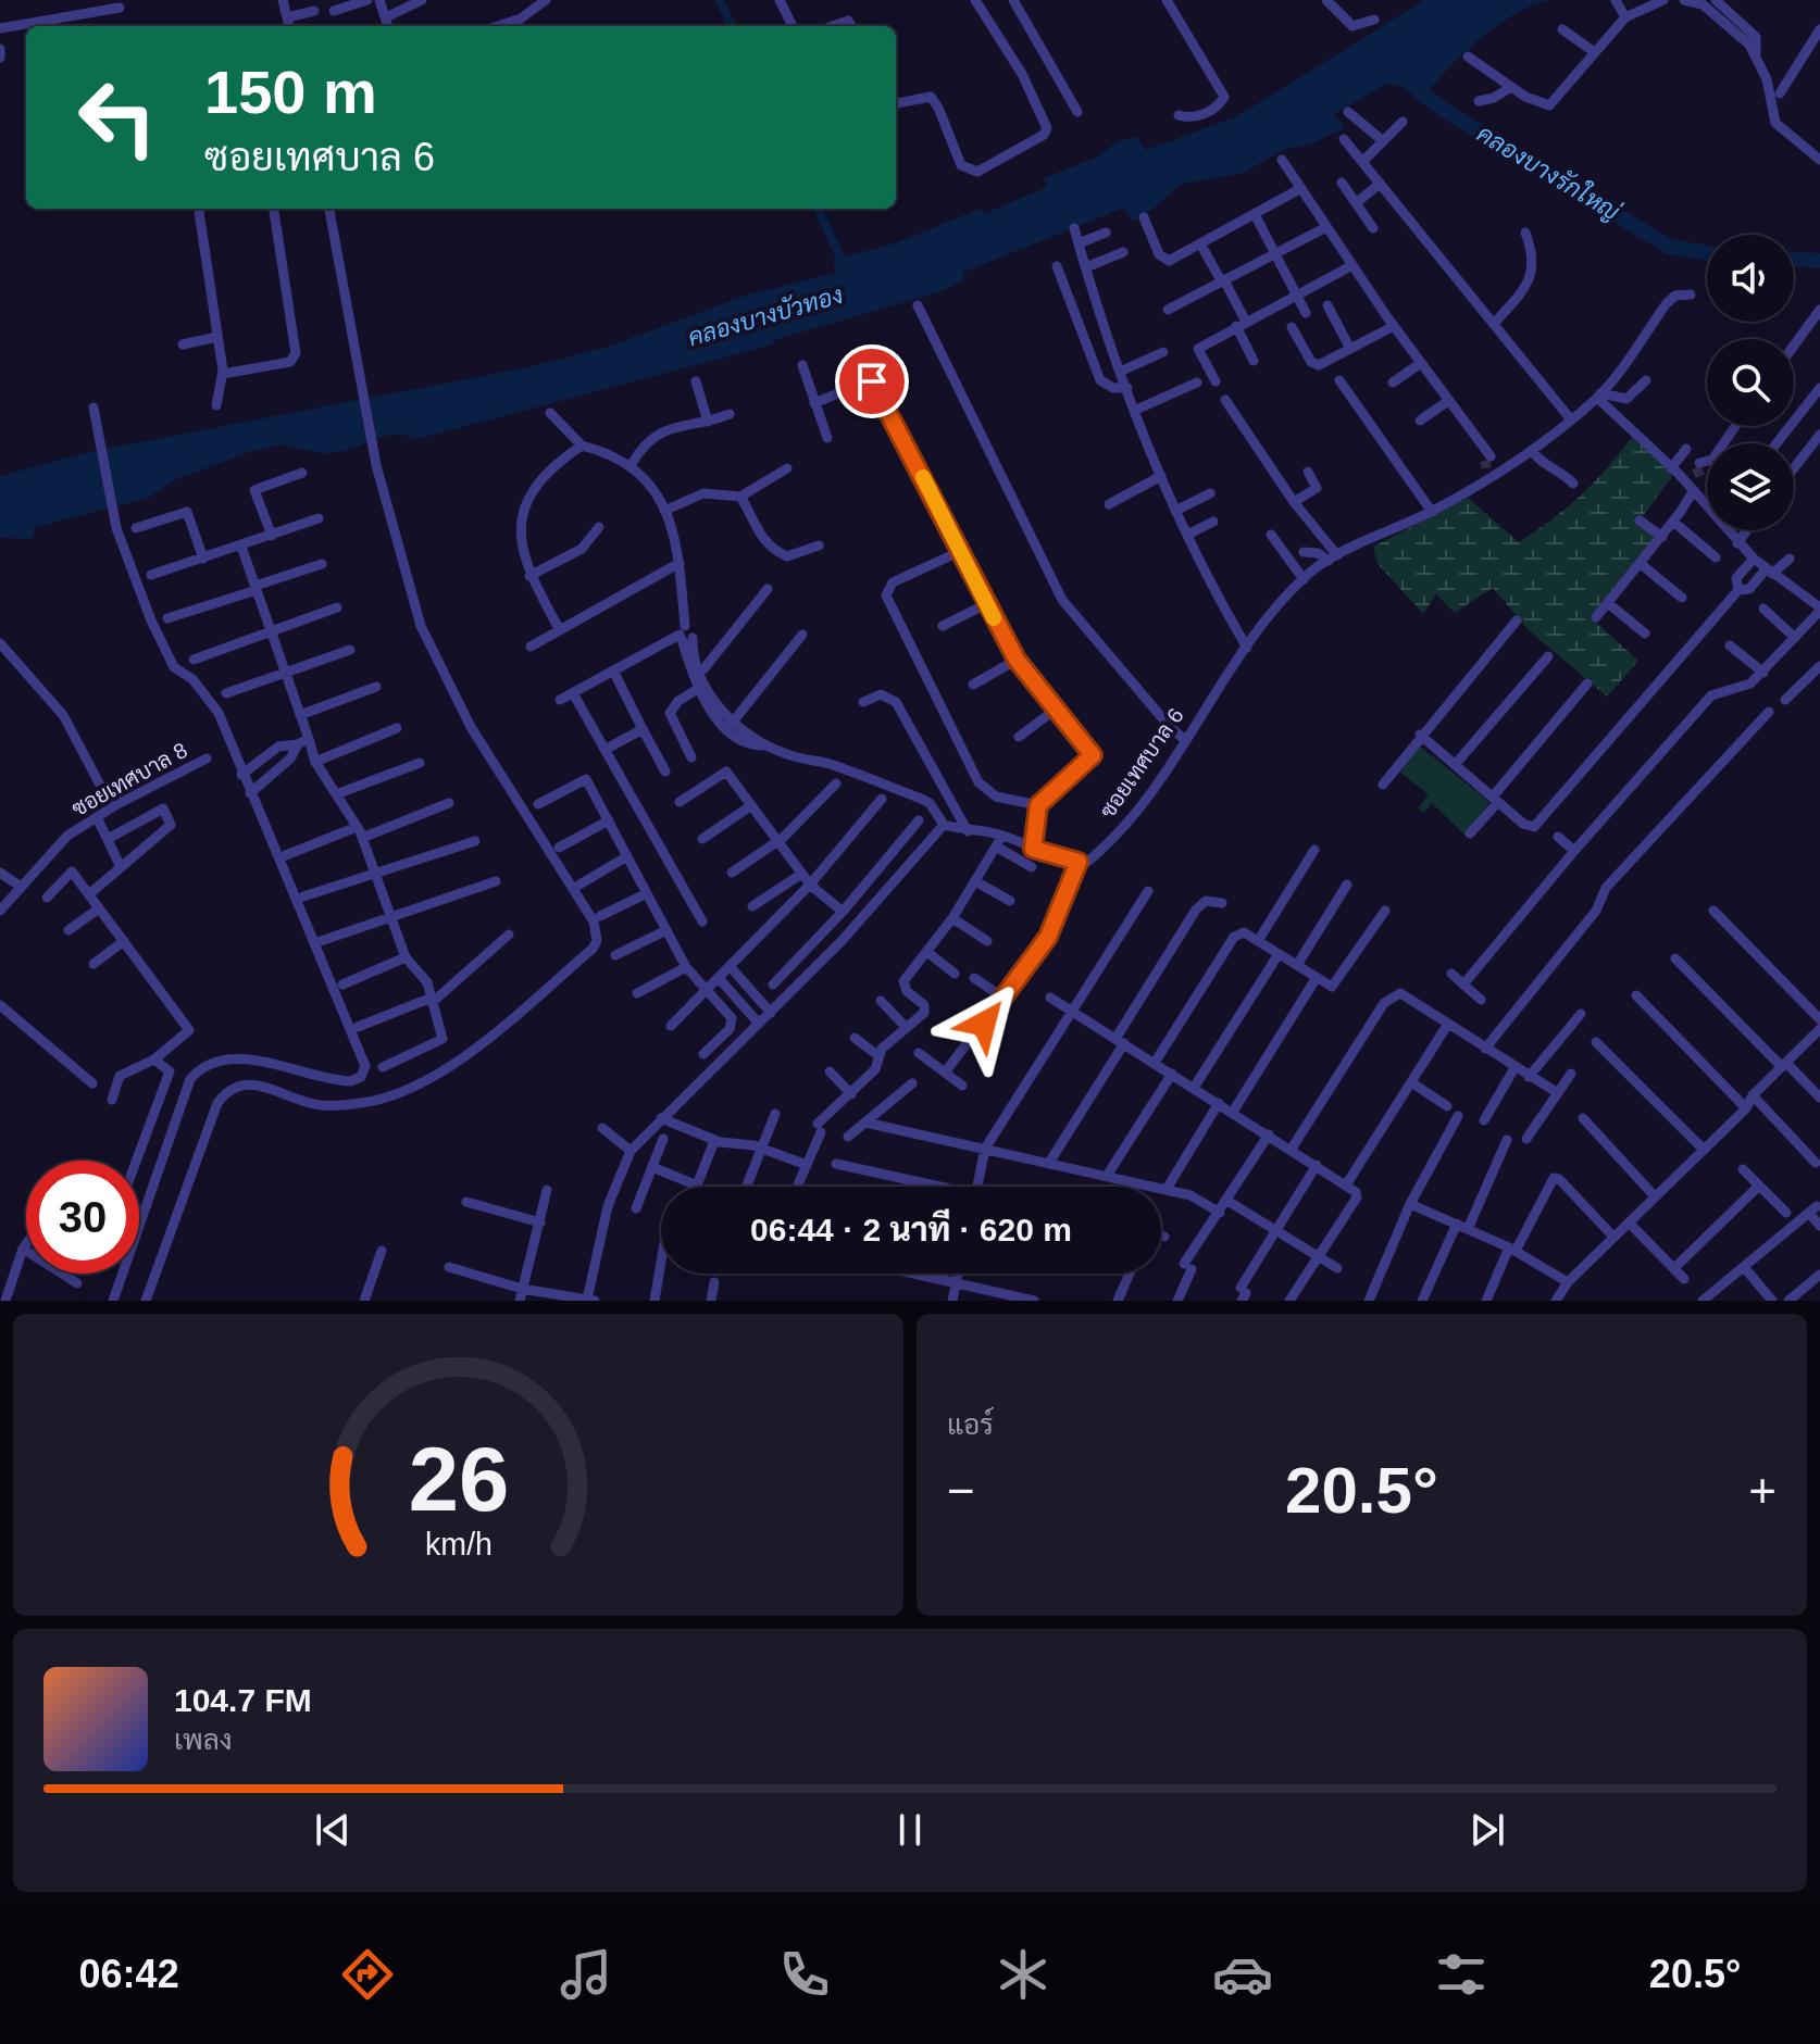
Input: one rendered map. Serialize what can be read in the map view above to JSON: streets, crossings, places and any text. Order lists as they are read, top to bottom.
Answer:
{
  "streets": {
    "street": ["ซอยเทศบาล 6", "ซอยเทศบาล 8"]
  },
  "water": ["คลองบางรักใหญ่", "คลองบางบัวทอง"],
  "page": {
    "turn": ["150 m", "ซอยเทศบาล 6"],
    "limit": "30",
    "trip": "06:44 · 2 นาที · 620 m",
    "tile": "แอร์",
    "heat": ["−", "20.5°", "+"],
    "song": ["104.7 FM", "เพลง"],
    "tabs": ["06:42", "20.5°"],
    "gauge": ["26", "km/h"]
  }
}
